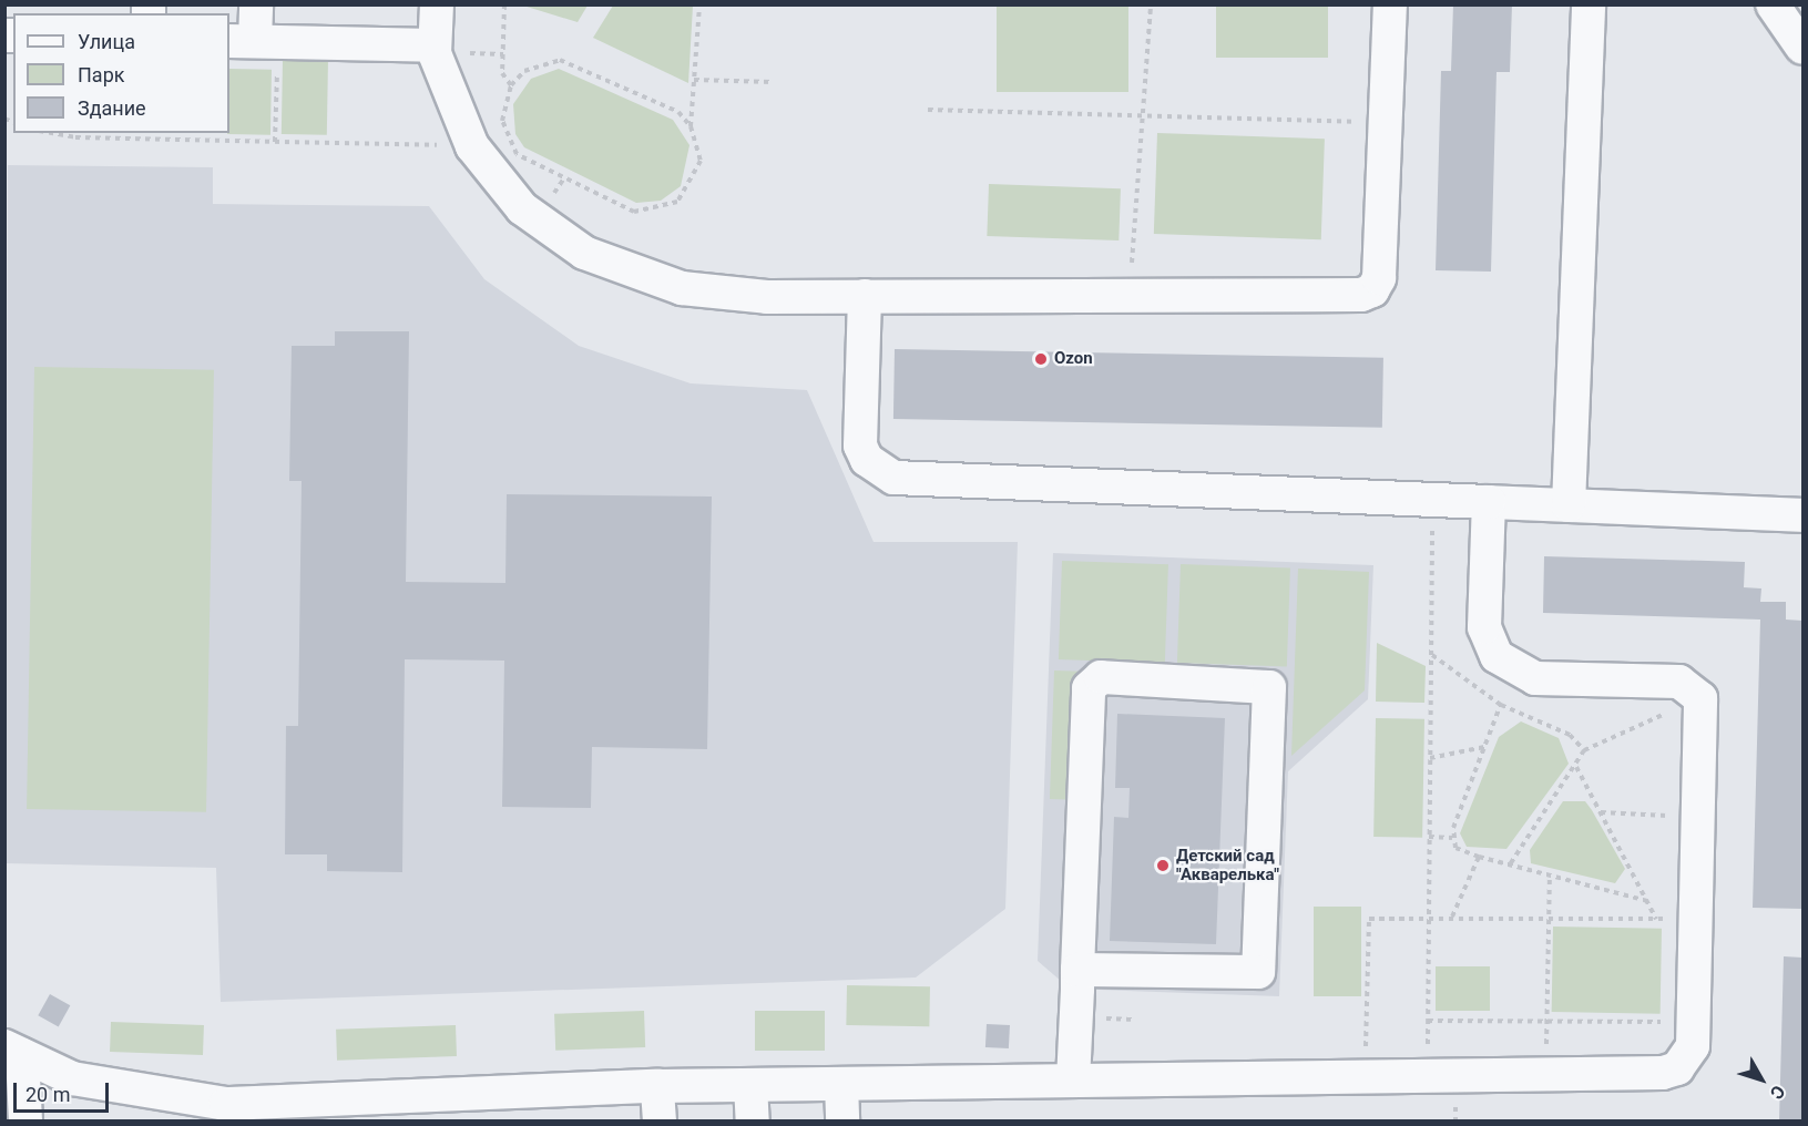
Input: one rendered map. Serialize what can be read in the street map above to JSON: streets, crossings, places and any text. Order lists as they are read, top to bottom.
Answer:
{
  "places": ["Ozon", "Детский сад \"Акварелька\""],
  "legend": ["Улица", "Парк", "Здание"],
  "scale_bar": "20 m",
  "north": "bottom right"
}
